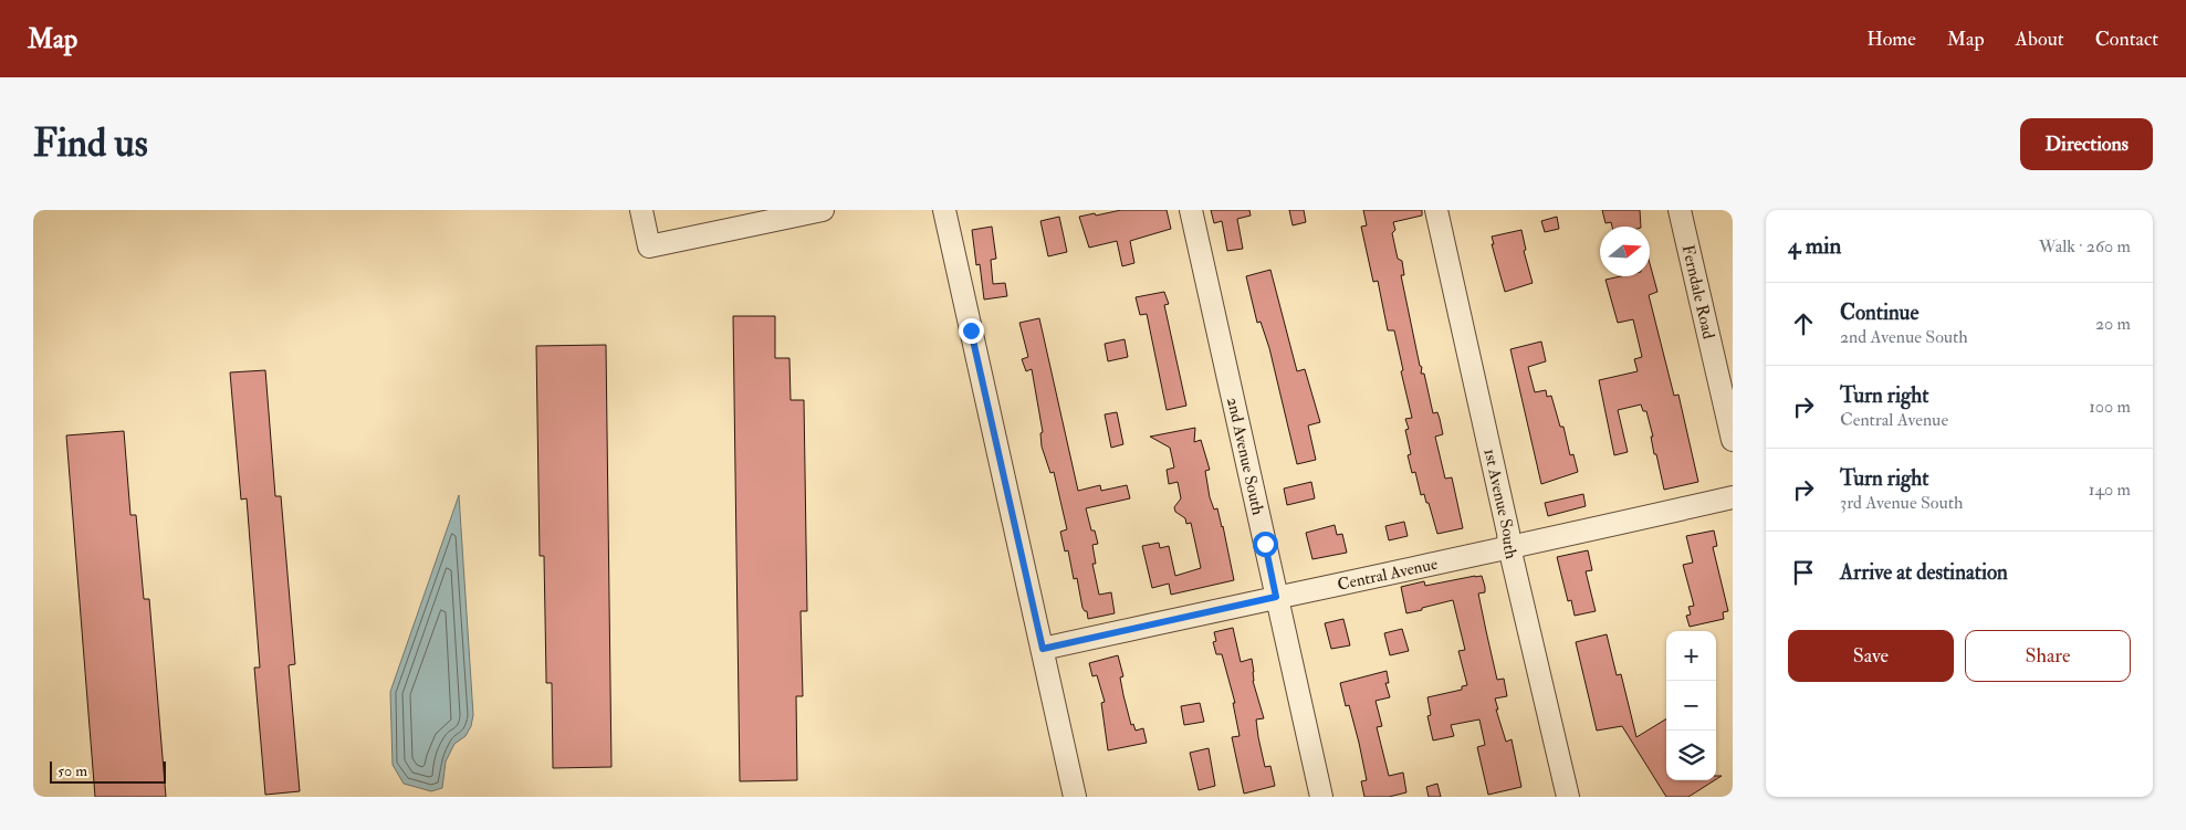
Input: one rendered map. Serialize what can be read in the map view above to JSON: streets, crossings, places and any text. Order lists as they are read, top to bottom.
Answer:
{
  "streets": {
    "street": [
      "Ferndale Road",
      "2nd Avenue South",
      "1st Avenue South",
      "Central Avenue"
    ]
  },
  "crossings": [
    ["2nd Avenue South", "Central Avenue"],
    ["1st Avenue South", "Central Avenue"]
  ],
  "scale_bar": "50 m",
  "north": "right",
  "page": {
    "header": "Map",
    "nav": [
      "Home",
      "Map",
      "About",
      "Contact"
    ],
    "buttons": [
      "Directions",
      ["Save", "Share"]
    ],
    "title": "Find us",
    "heading": ["4 min", "Walk · 260 m"],
    "list": [
      ["Continue", "2nd Avenue South", "20 m"],
      ["Turn right", "Central Avenue", "100 m"],
      ["Turn right", "3rd Avenue South", "140 m"],
      "Arrive at destination"
    ],
    "map_buttons": ["+", "−"],
    "scale": "50 m"
  }
}
